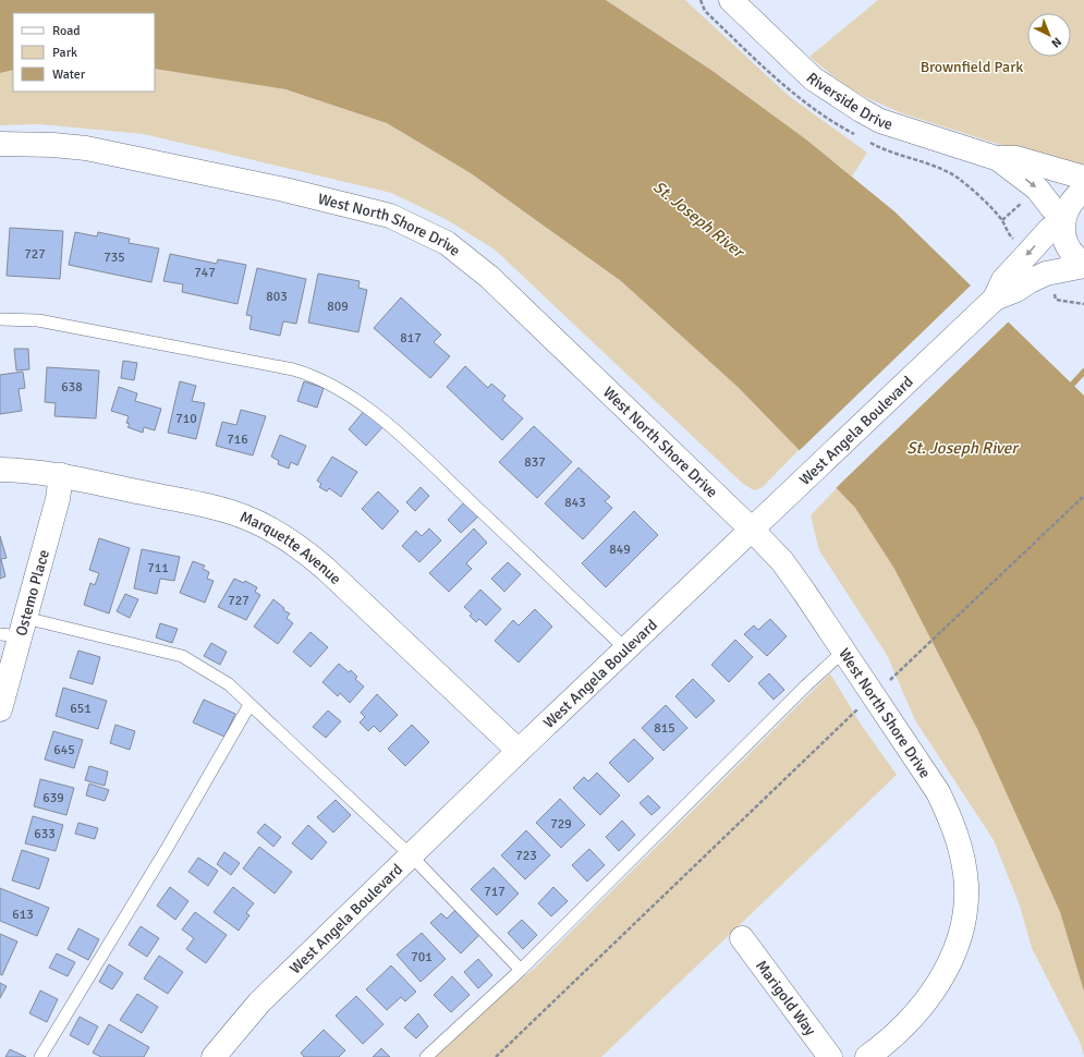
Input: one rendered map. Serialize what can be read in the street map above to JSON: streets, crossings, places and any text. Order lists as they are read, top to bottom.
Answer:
{
  "streets": {
    "street": [
      "Riverside Drive",
      "West North Shore Drive",
      "West Angela Boulevard",
      "Marquette Avenue",
      "Ostemo Place",
      "Marigold Way"
    ]
  },
  "crossings": [
    ["Riverside Drive", "West Angela Boulevard"],
    ["West North Shore Drive", "West Angela Boulevard"],
    ["West Angela Boulevard", "Marquette Avenue"],
    ["Marquette Avenue", "Ostemo Place"]
  ],
  "water": ["St. Joseph River"],
  "parks": ["Brownfield Park"],
  "house_numbers": [
    "727",
    "735",
    "747",
    "803",
    "809",
    "817",
    "638",
    "710",
    "716",
    "837",
    "843",
    "849",
    "711",
    "727",
    "651",
    "815",
    "645",
    "639",
    "729",
    "633",
    "723",
    "717",
    "613",
    "701"
  ],
  "legend": ["Road", "Park", "Water"],
  "north": "bottom right"
}
